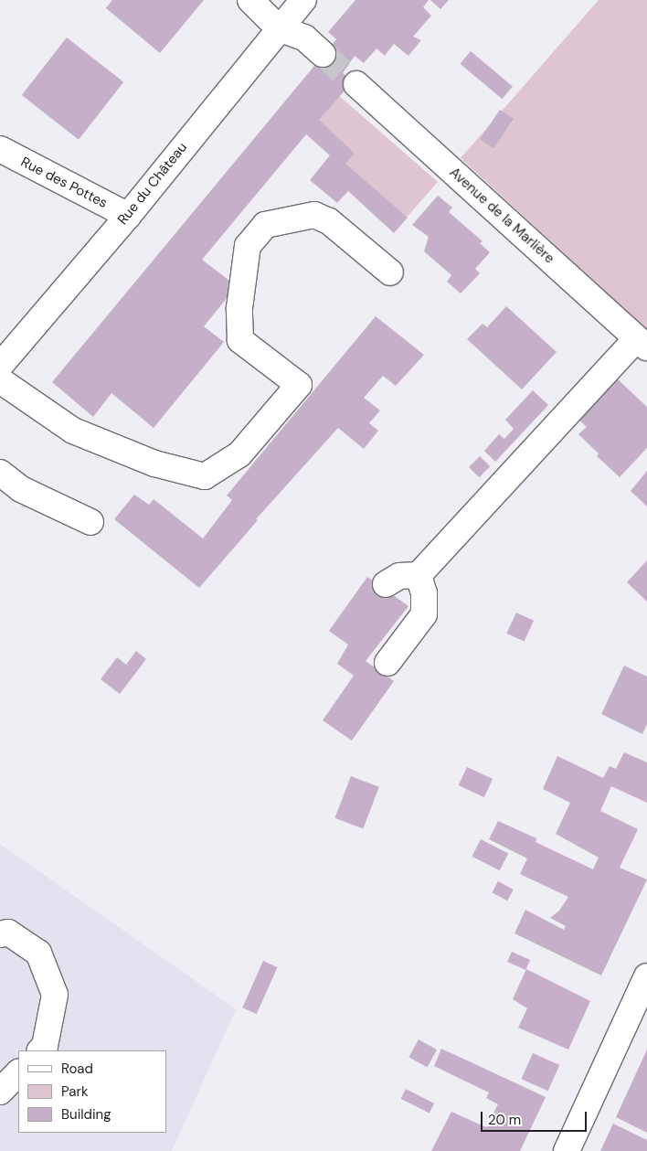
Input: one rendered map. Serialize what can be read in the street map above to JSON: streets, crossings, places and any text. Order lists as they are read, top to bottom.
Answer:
{
  "streets": {
    "street": ["Rue des Pottes", "Rue du Château", "Avenue de la Marlière"]
  },
  "crossings": [
    ["Rue des Pottes", "Rue du Château"]
  ],
  "legend": ["Road", "Park", "Building"],
  "scale_bar": "20 m"
}
